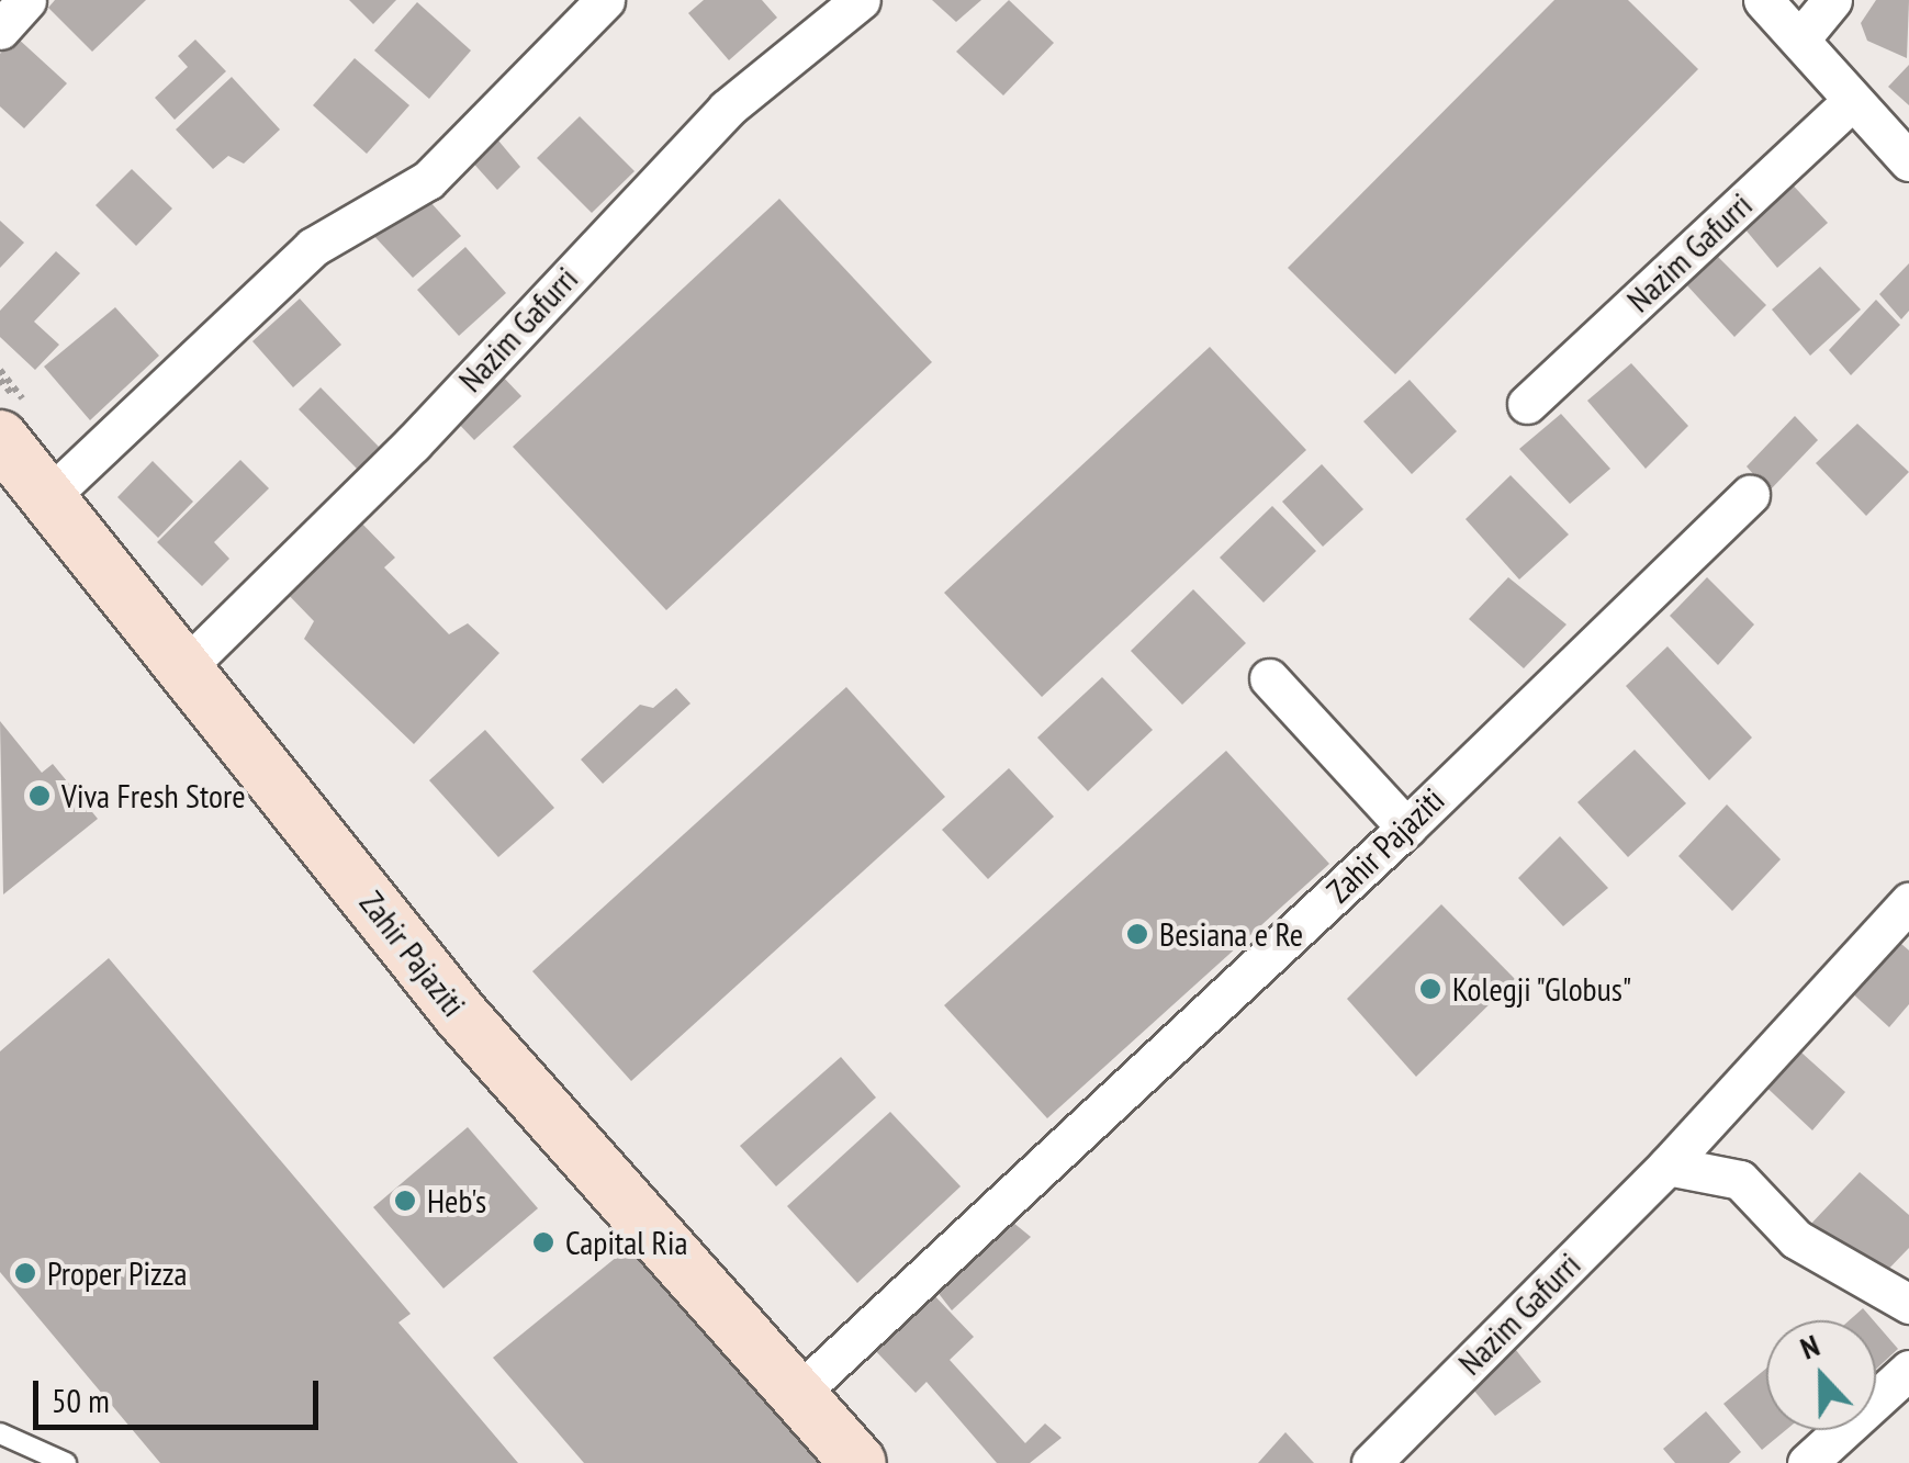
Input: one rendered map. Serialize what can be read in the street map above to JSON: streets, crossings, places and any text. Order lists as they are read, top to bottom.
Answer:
{
  "streets": {
    "main road": ["Zahir Pajaziti"],
    "street": ["Nazim Gafurri"]
  },
  "crossings": [
    ["Nazim Gafurri", "Zahir Pajaziti"]
  ],
  "places": [
    "Viva Fresh Store",
    "Besiana e Re",
    "Kolegji \"Globus\"",
    "Heb's",
    "Capital Ria",
    "Proper Pizza"
  ],
  "scale_bar": "50 m",
  "north": "top"
}
